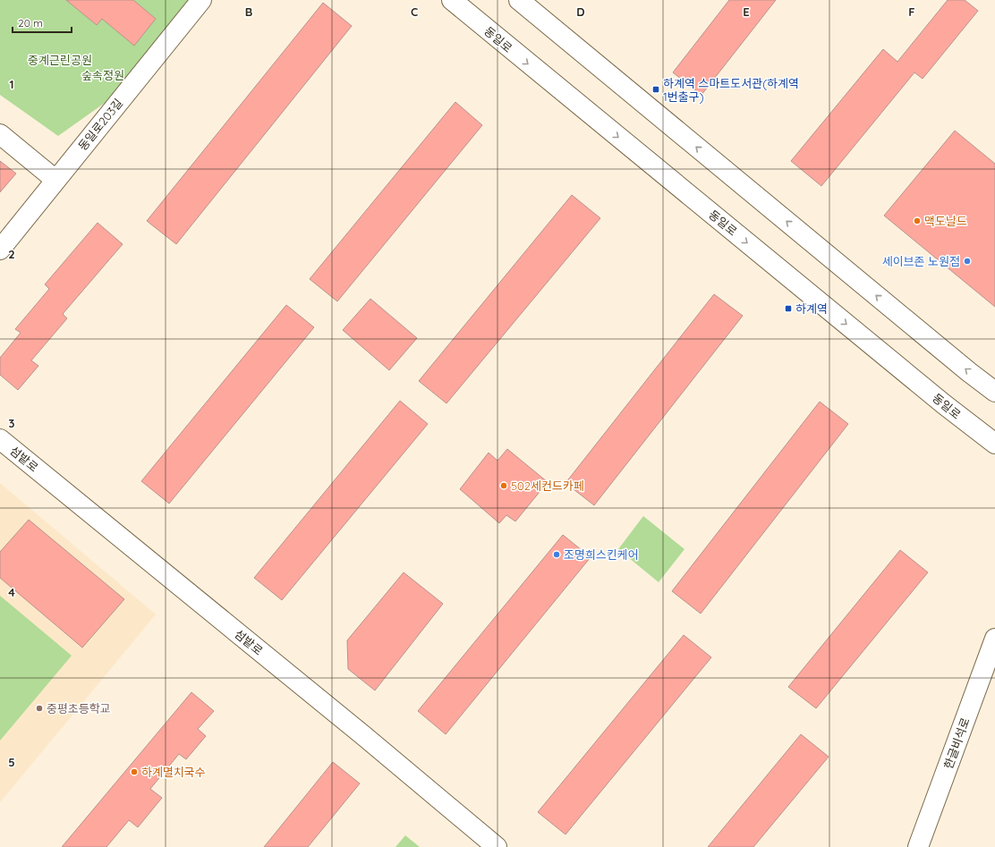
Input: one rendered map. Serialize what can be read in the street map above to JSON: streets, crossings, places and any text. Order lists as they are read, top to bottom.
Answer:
{
  "streets": {
    "main road": [
      "동일로",
      "동일로203길",
      "섬밭로",
      "한글비석로"
    ]
  },
  "parks": ["중계근린공원", "숲속정원"],
  "places": {
    "transit": ["하계역 스마트도서관(하계역 1번출구)", "하계역"],
    "other": [
      "맥도날드",
      "세이브존 노원점",
      "502세컨드카페",
      "조명희스킨케어",
      "중평초등학교",
      "하계멸치국수"
    ]
  },
  "scale_bar": "20 m",
  "grid": {
    "columns": [
      "B",
      "C",
      "D",
      "E",
      "F"
    ],
    "rows": [
      "1",
      "2",
      "3",
      "4",
      "5"
    ]
  }
}
